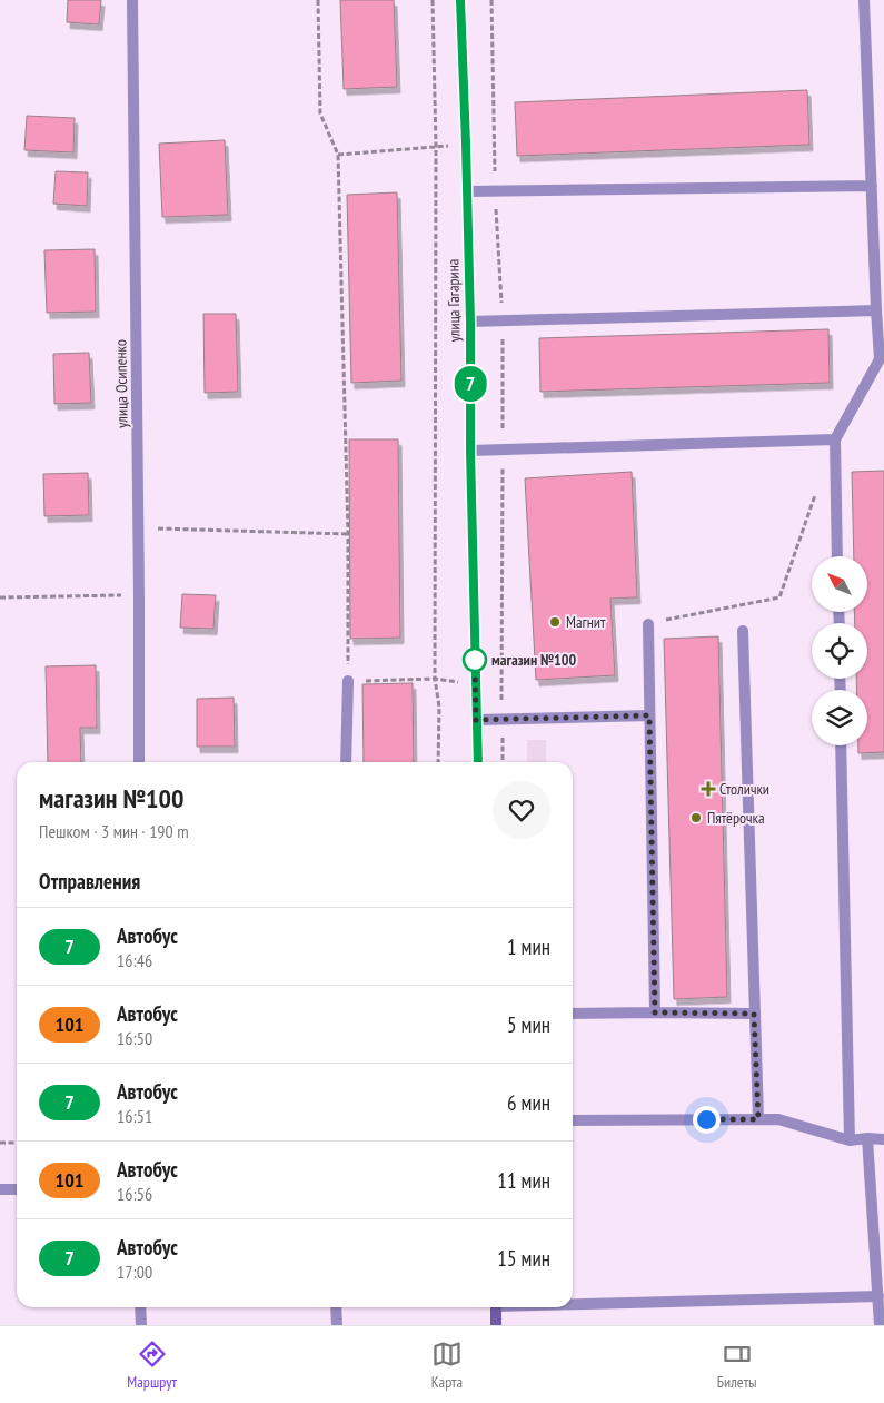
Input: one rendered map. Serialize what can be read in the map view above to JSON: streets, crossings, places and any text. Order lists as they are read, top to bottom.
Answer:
{
  "streets": {
    "main road": ["улица Гагарина"],
    "street": ["улица Осипенко"]
  },
  "places": {
    "other": ["Магнит", "магазин №100", "Пятёрочка"],
    "health": ["Столички"]
  },
  "lines": ["bus line 7"],
  "north": "top left",
  "page": {
    "on_map": "7",
    "heading": [
      ["магазин №100", "Пешком · 3 мин · 190 m"],
      "Отправления"
    ],
    "list": [
      {
        "mark": "7",
        "name": "Автобус",
        "note": "16:46",
        "value": "1 мин"
      },
      {
        "mark": "101",
        "name": "Автобус",
        "note": "16:50",
        "value": "5 мин"
      },
      {
        "mark": "7",
        "name": "Автобус",
        "note": "16:51",
        "value": "6 мин"
      },
      {
        "mark": "101",
        "name": "Автобус",
        "note": "16:56",
        "value": "11 мин"
      },
      {
        "mark": "7",
        "name": "Автобус",
        "note": "17:00",
        "value": "15 мин"
      }
    ],
    "tabs": ["Маршрут", "Карта", "Билеты"]
  }
}
